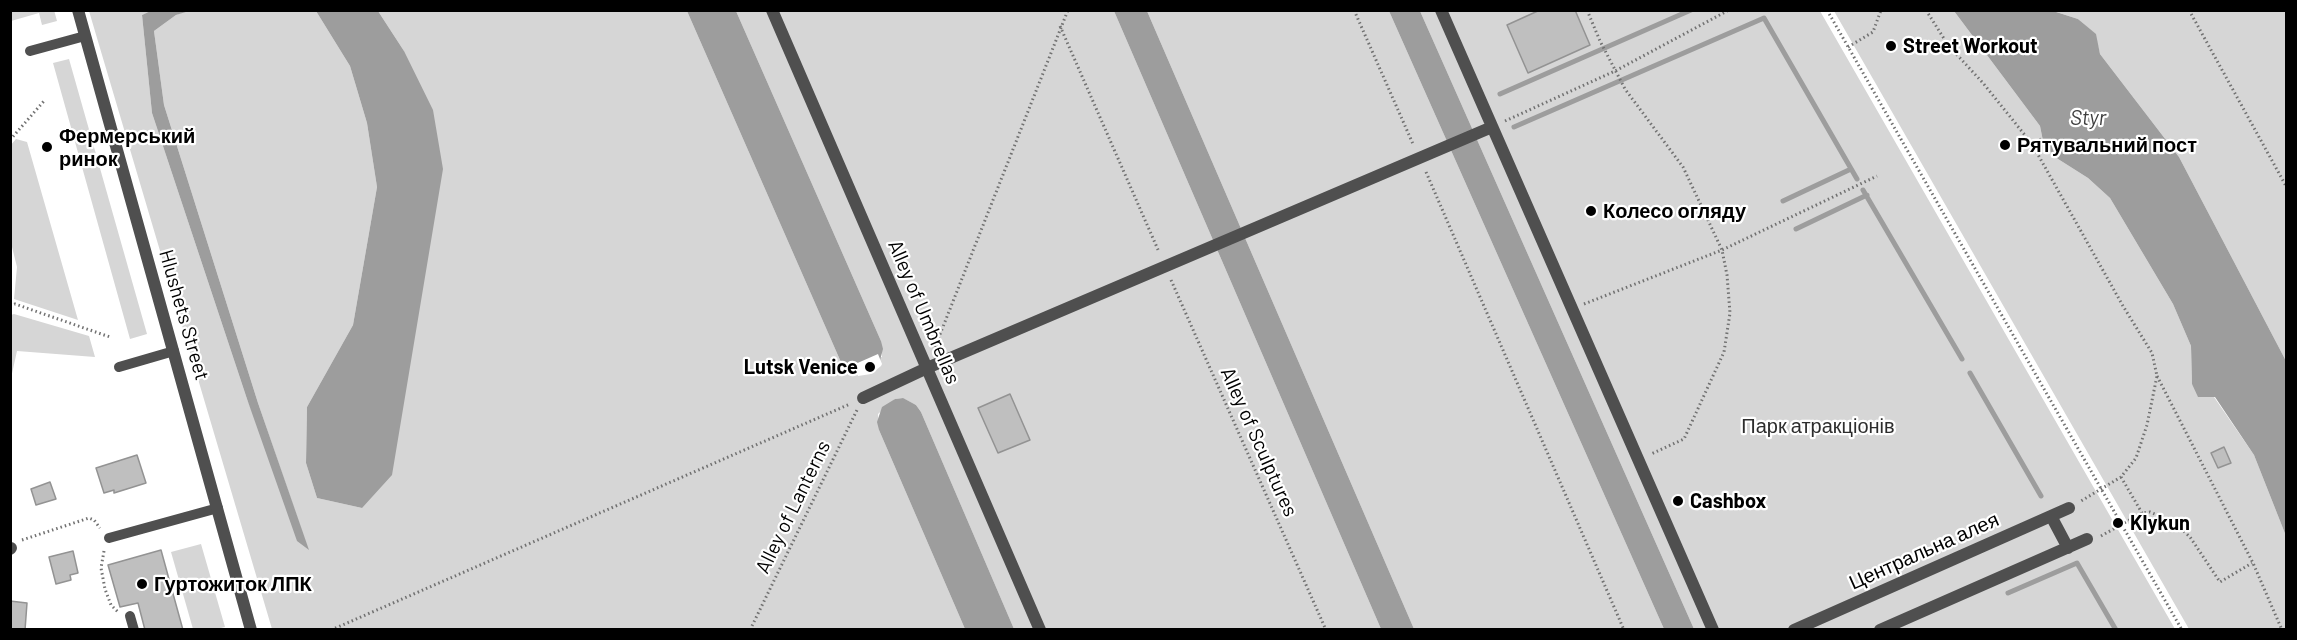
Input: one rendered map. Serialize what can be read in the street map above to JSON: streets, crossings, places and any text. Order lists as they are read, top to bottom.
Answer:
{
  "streets": {
    "street": ["Alley of Umbrellas", "Hlushets Street", "Центральна алея"],
    "path": ["Alley of Sculptures", "Alley of Lanterns"]
  },
  "water": ["Styr"],
  "parks": ["Парк атракціонів"],
  "places": [
    "Street Workout",
    "Рятувальний пост",
    "Фермерський ринок",
    "Колесо огляду",
    "Lutsk Venice",
    "Cashbox",
    "Klykun",
    "Гуртожиток ЛПК"
  ]
}
